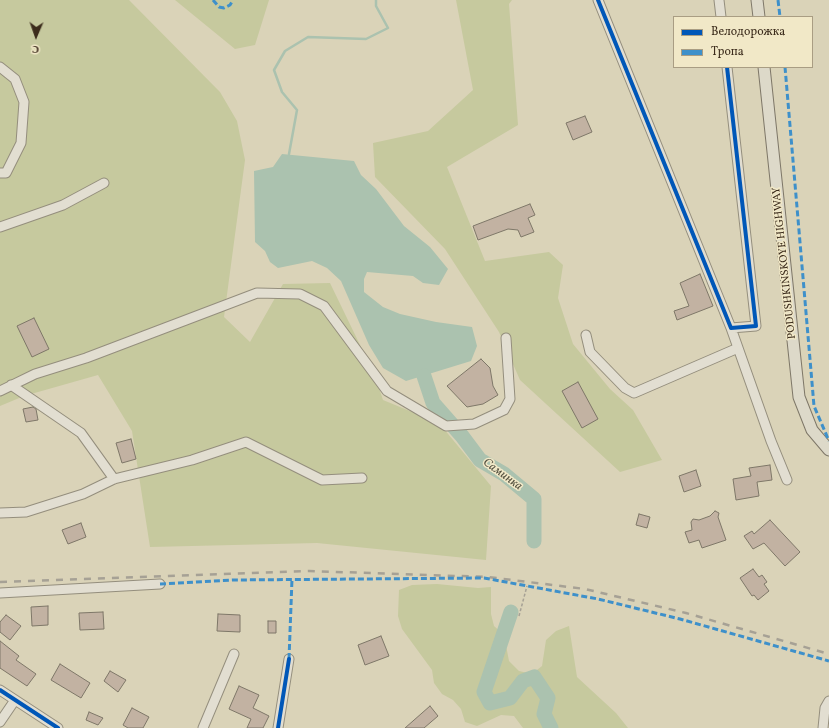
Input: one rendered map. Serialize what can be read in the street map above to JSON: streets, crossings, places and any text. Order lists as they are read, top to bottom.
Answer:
{
  "streets": {
    "main road": ["PODUSHKINSKOYE HIGHWAY"]
  },
  "water": ["Саминка"],
  "legend": ["Велодорожка", "Тропа"],
  "north": "bottom"
}
